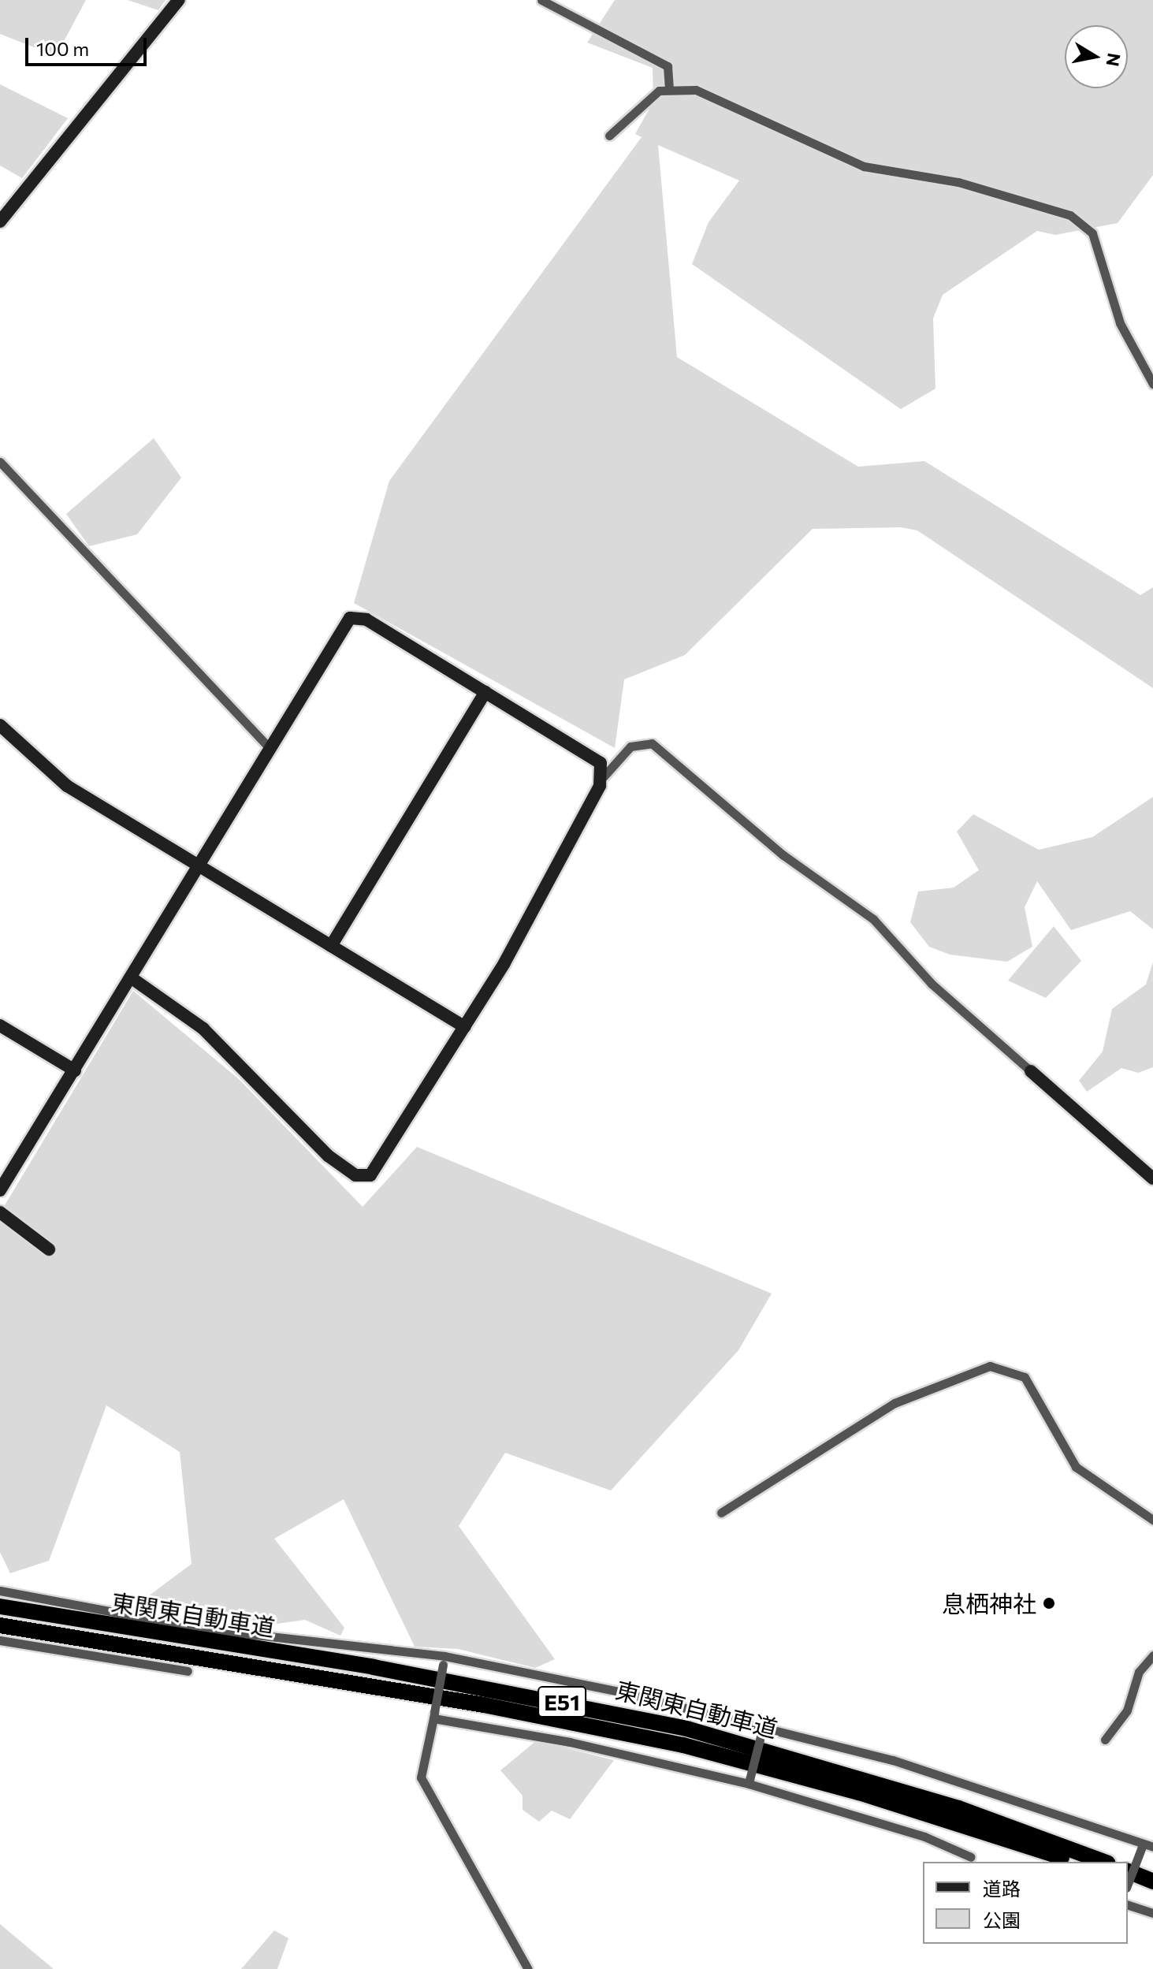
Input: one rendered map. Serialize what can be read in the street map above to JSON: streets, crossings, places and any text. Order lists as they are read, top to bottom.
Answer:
{
  "streets": {
    "highway": ["東関東自動車道", "E51"]
  },
  "places": ["息栖神社"],
  "legend": ["道路", "公園"],
  "scale_bar": "100 m",
  "north": "right"
}
